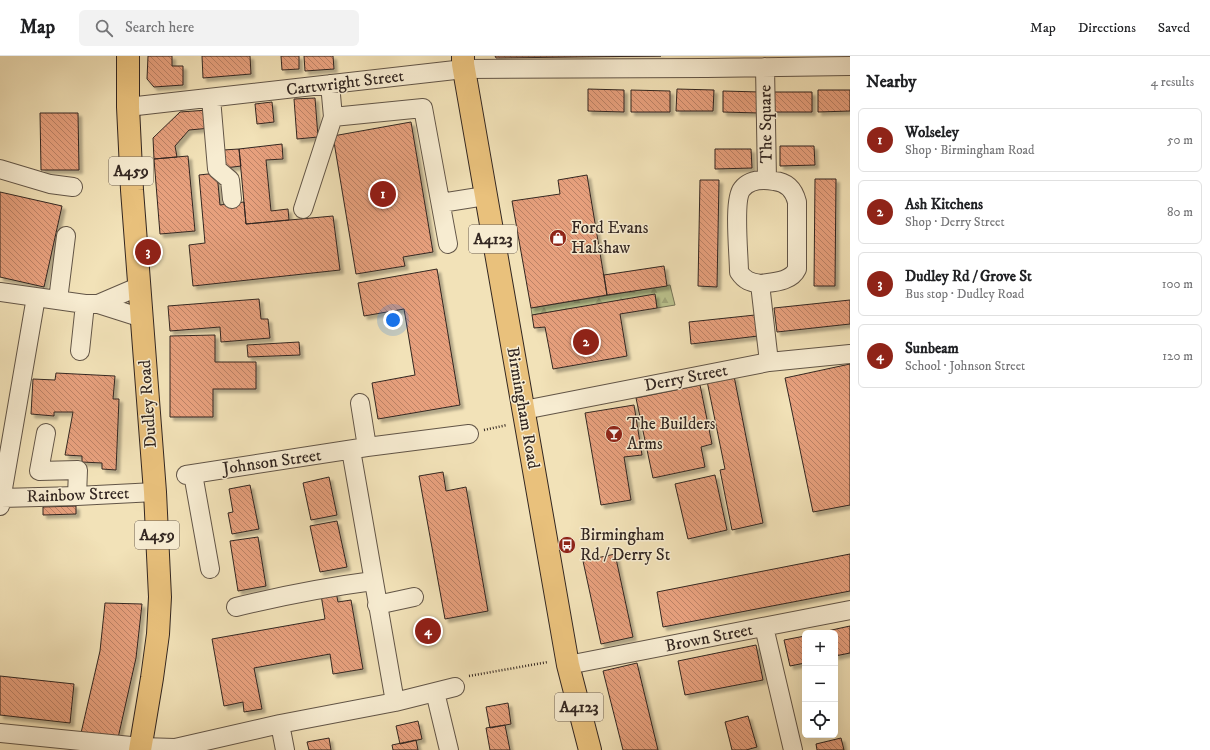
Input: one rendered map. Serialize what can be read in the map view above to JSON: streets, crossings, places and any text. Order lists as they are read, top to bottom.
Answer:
{
  "streets": {
    "main road": [
      "A459",
      "A4123",
      "Dudley Road",
      "Birmingham Road"
    ],
    "street": [
      "Cartwright Street",
      "The Square",
      "Derry Street",
      "Johnson Street",
      "Rainbow Street",
      "Brown Street"
    ]
  },
  "crossings": [
    ["Cartwright Street", "The Square"],
    ["Cartwright Street", "Dudley Road"],
    ["Cartwright Street", "Birmingham Road"],
    ["Derry Street", "Birmingham Road"],
    ["Dudley Road", "Rainbow Street"],
    ["Birmingham Road", "Brown Street"]
  ],
  "places": {
    "shop": ["Ford Evans Halshaw"],
    "bar": ["The Builders Arms"],
    "bus stop": ["Birmingham Rd / Derry St"]
  },
  "page": {
    "header": "Map",
    "search": "Search here",
    "nav": ["Map", "Directions", "Saved"],
    "heading": ["Nearby", "4 results"],
    "list": [
      {
        "mark": "1",
        "name": "Wolseley",
        "note": "Shop · Birmingham Road",
        "value": "50 m"
      },
      {
        "mark": "2",
        "name": "Ash Kitchens",
        "note": "Shop · Derry Street",
        "value": "80 m"
      },
      {
        "mark": "3",
        "name": "Dudley Rd / Grove St",
        "note": "Bus stop · Dudley Road",
        "value": "100 m"
      },
      {
        "mark": "4",
        "name": "Sunbeam",
        "note": "School · Johnson Street",
        "value": "120 m"
      }
    ],
    "pins": [
      "1",
      "3",
      "2",
      "4"
    ],
    "map_buttons": ["+", "−"]
  }
}
